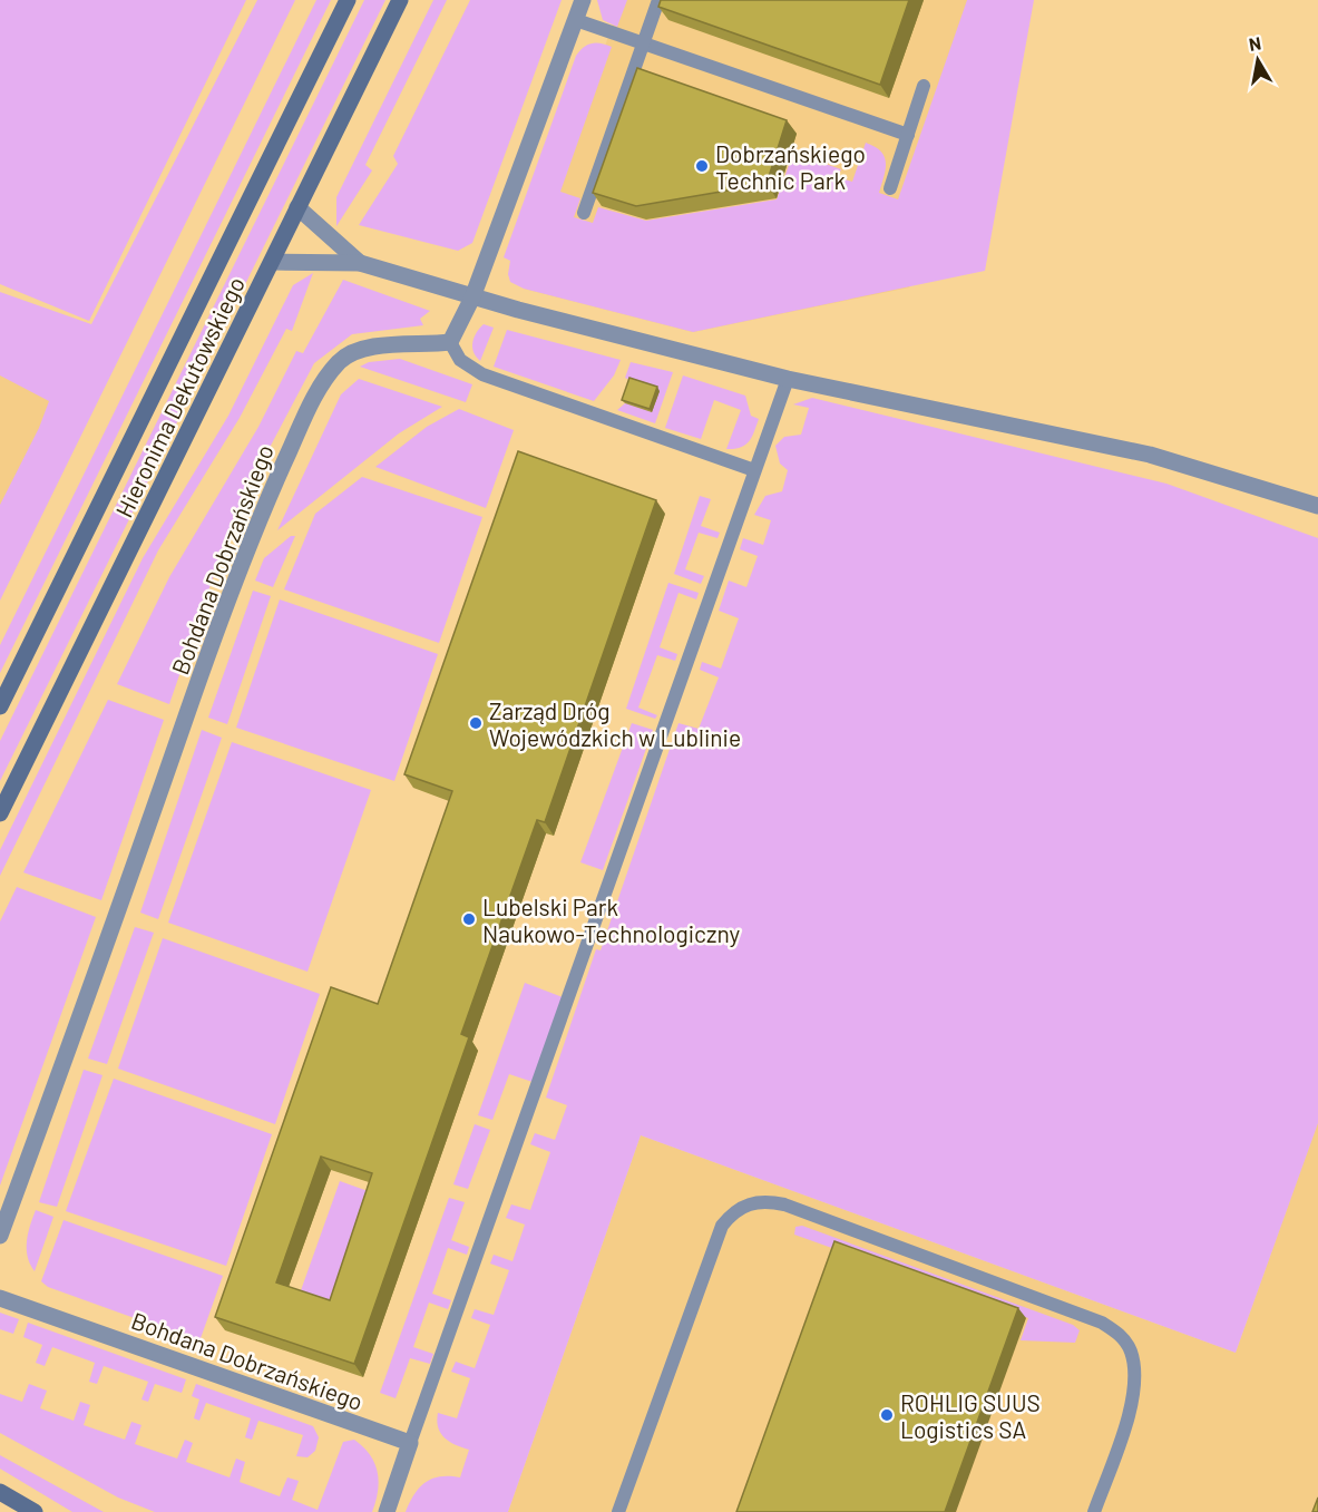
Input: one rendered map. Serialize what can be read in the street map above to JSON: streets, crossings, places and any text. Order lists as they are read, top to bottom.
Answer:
{
  "streets": {
    "street": ["Hieronima Dekutowskiego", "Bohdana Dobrzańskiego"]
  },
  "places": [
    "Dobrzańskiego Technic Park",
    "Zarząd Dróg Wojewódzkich w Lublinie",
    "Lubelski Park Naukowo-Technologiczny",
    "ROHLIG SUUS Logistics SA"
  ],
  "north": "top"
}
